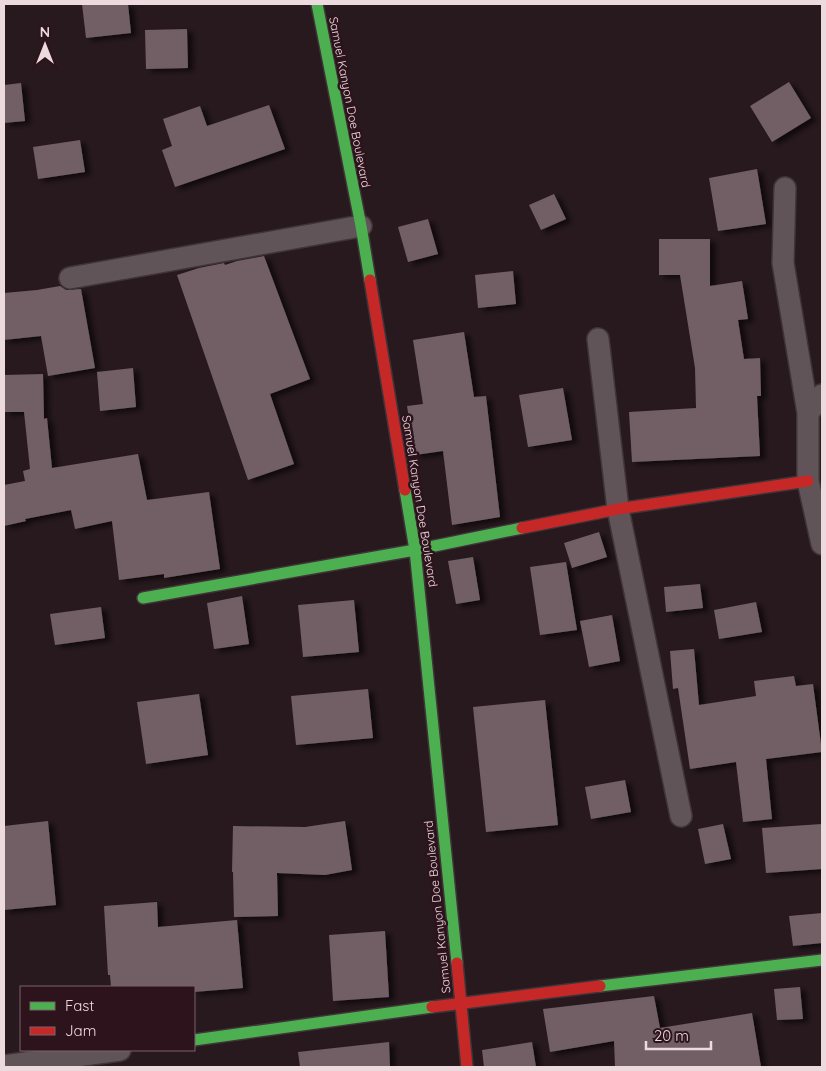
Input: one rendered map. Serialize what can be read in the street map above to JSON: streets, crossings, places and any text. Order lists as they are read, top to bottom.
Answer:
{
  "streets": {
    "street": ["Samuel Kanyon Doe Boulevard"]
  },
  "legend": ["Fast", "Jam"],
  "scale_bar": "20 m",
  "north": "top"
}
